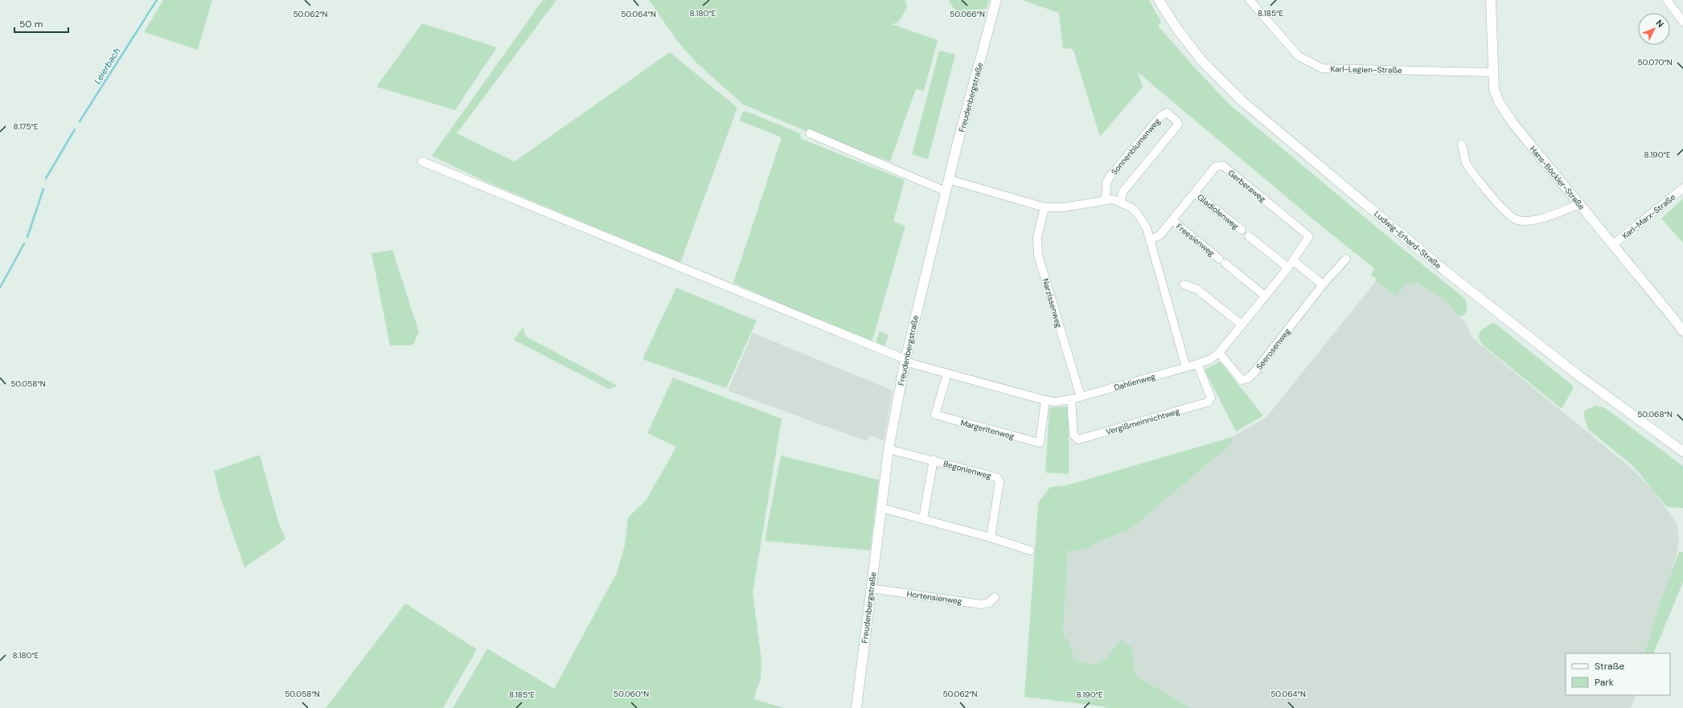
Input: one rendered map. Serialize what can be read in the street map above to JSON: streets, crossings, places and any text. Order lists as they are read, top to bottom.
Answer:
{
  "streets": {
    "street": [
      "Karl-Legien-Straße",
      "Freudenbergstraße",
      "Sonnenblumenweg",
      "Hans-Böckler-Straße",
      "Gerberaweg",
      "Gladiolenweg",
      "Karl-Marx-Straße",
      "Freesienweg",
      "Ludwig-Erhard-Straße",
      "Narzissenweg",
      "Seerosenweg",
      "Dahlienweg",
      "Vergißmeinnichtweg",
      "Margeritenweg",
      "Begonienweg",
      "Hortensienweg"
    ]
  },
  "crossings": [
    ["Karl-Legien-Straße", "Hans-Böckler-Straße"],
    ["Freudenbergstraße", "Dahlienweg"],
    ["Freudenbergstraße", "Begonienweg"],
    ["Freudenbergstraße", "Hortensienweg"],
    ["Hans-Böckler-Straße", "Karl-Marx-Straße"],
    ["Gerberaweg", "Gladiolenweg"],
    ["Gerberaweg", "Freesienweg"],
    ["Gerberaweg", "Dahlienweg"],
    ["Narzissenweg", "Dahlienweg"],
    ["Seerosenweg", "Dahlienweg"],
    ["Dahlienweg", "Vergißmeinnichtweg"],
    ["Dahlienweg", "Margeritenweg"]
  ],
  "water": ["Leierbach"],
  "legend": ["Straße", "Park"],
  "scale_bar": "50 m",
  "north": "top right",
  "coordinates": [
    "8.180°E",
    "8.185°E",
    "50.066°N",
    "50.062°N",
    "50.064°N",
    "50.070°N",
    "8.175°E",
    "8.190°E",
    "50.058°N",
    "50.068°N",
    "50.060°N"
  ]
}
